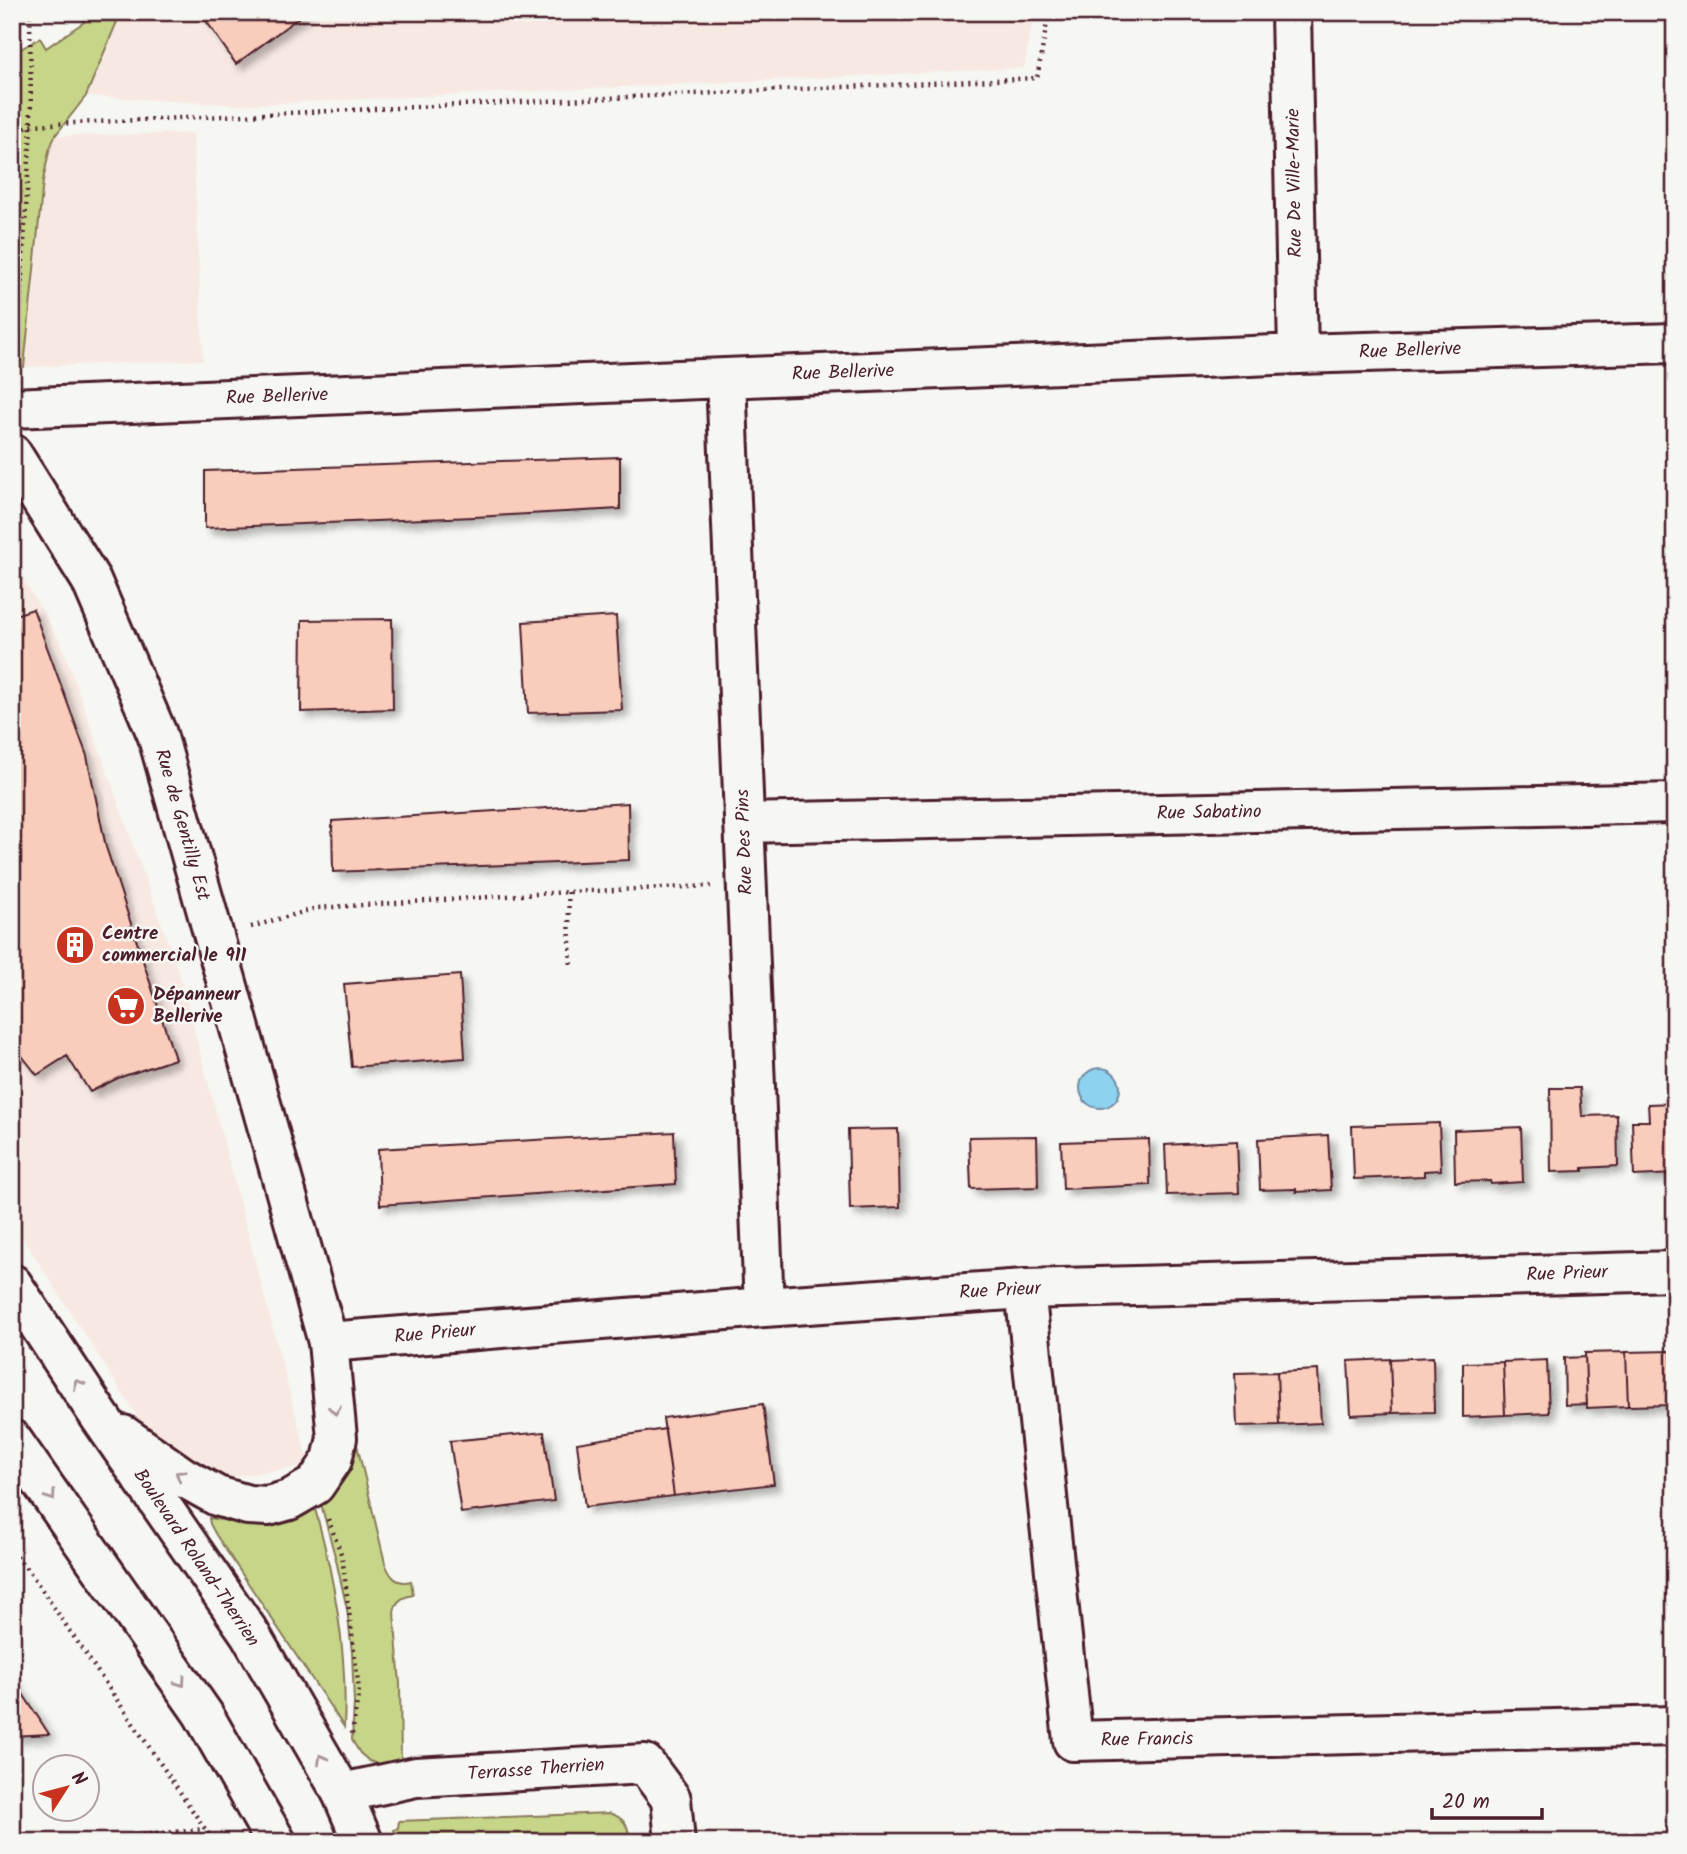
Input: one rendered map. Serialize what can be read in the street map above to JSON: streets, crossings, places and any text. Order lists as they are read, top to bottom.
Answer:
{
  "streets": {
    "street": [
      "Rue De Ville-Marie",
      "Rue Bellerive",
      "Rue Sabatino",
      "Rue de Gentilly Est",
      "Rue Des Pins",
      "Rue Prieur",
      "Boulevard Roland-Therrien",
      "Rue Francis",
      "Terrasse Therrien"
    ]
  },
  "crossings": [
    ["Rue De Ville-Marie", "Rue Bellerive"],
    ["Rue Bellerive", "Rue Des Pins"],
    ["Rue Sabatino", "Rue Des Pins"],
    ["Rue de Gentilly Est", "Rue Prieur"],
    ["Rue Des Pins", "Rue Prieur"],
    ["Rue Prieur", "Rue Francis"],
    ["Boulevard Roland-Therrien", "Terrasse Therrien"]
  ],
  "places": {
    "building": ["Centre commercial le 911"],
    "supermarket": ["Dépanneur Bellerive"]
  },
  "scale_bar": "20 m",
  "north": "top right"
}
